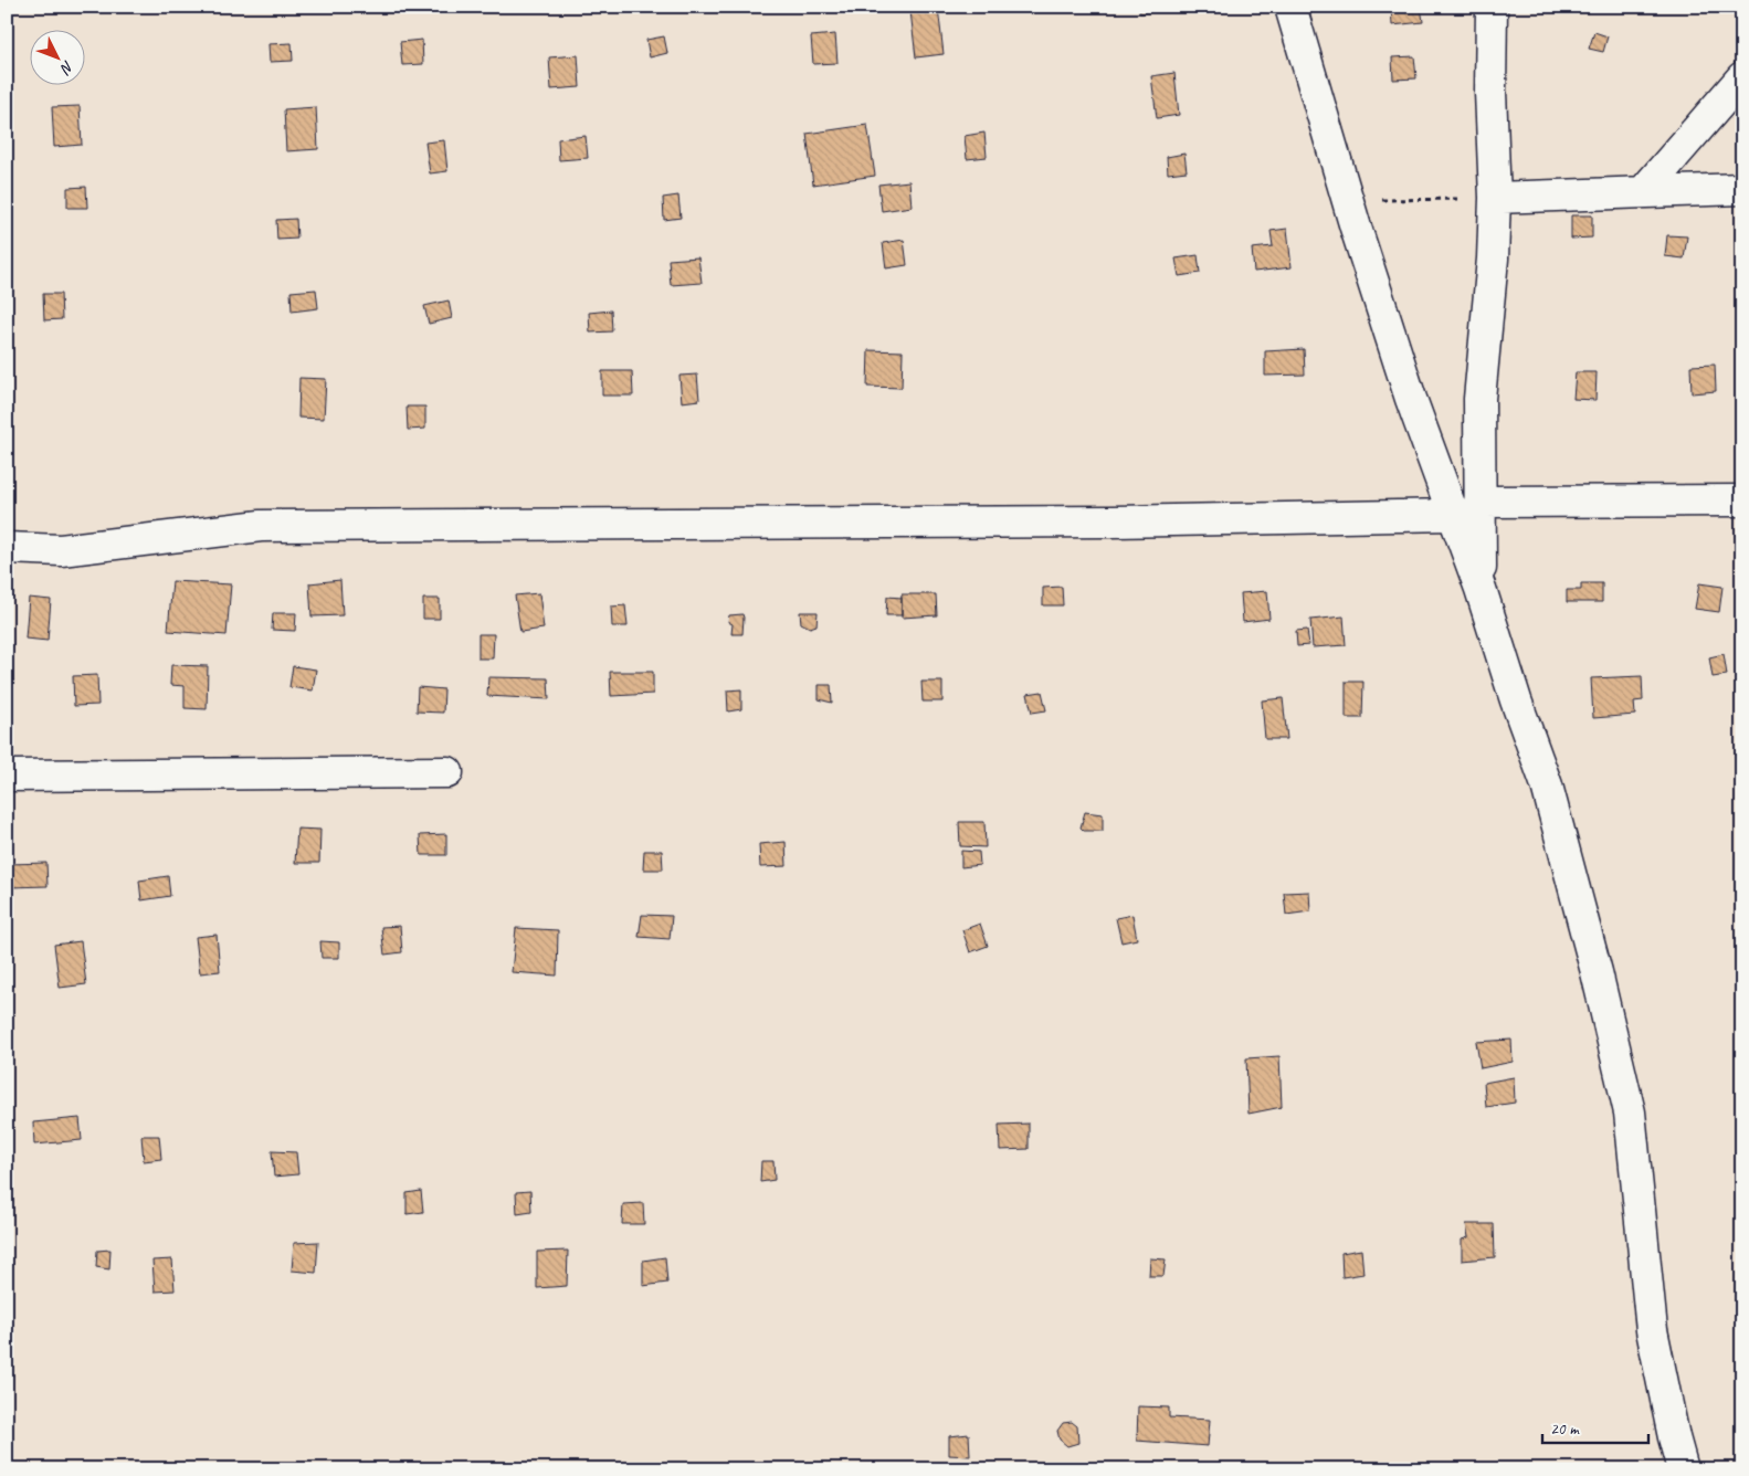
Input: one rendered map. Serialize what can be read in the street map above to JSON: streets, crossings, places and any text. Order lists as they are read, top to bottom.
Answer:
{
  "scale_bar": "20 m",
  "north": "bottom right"
}
